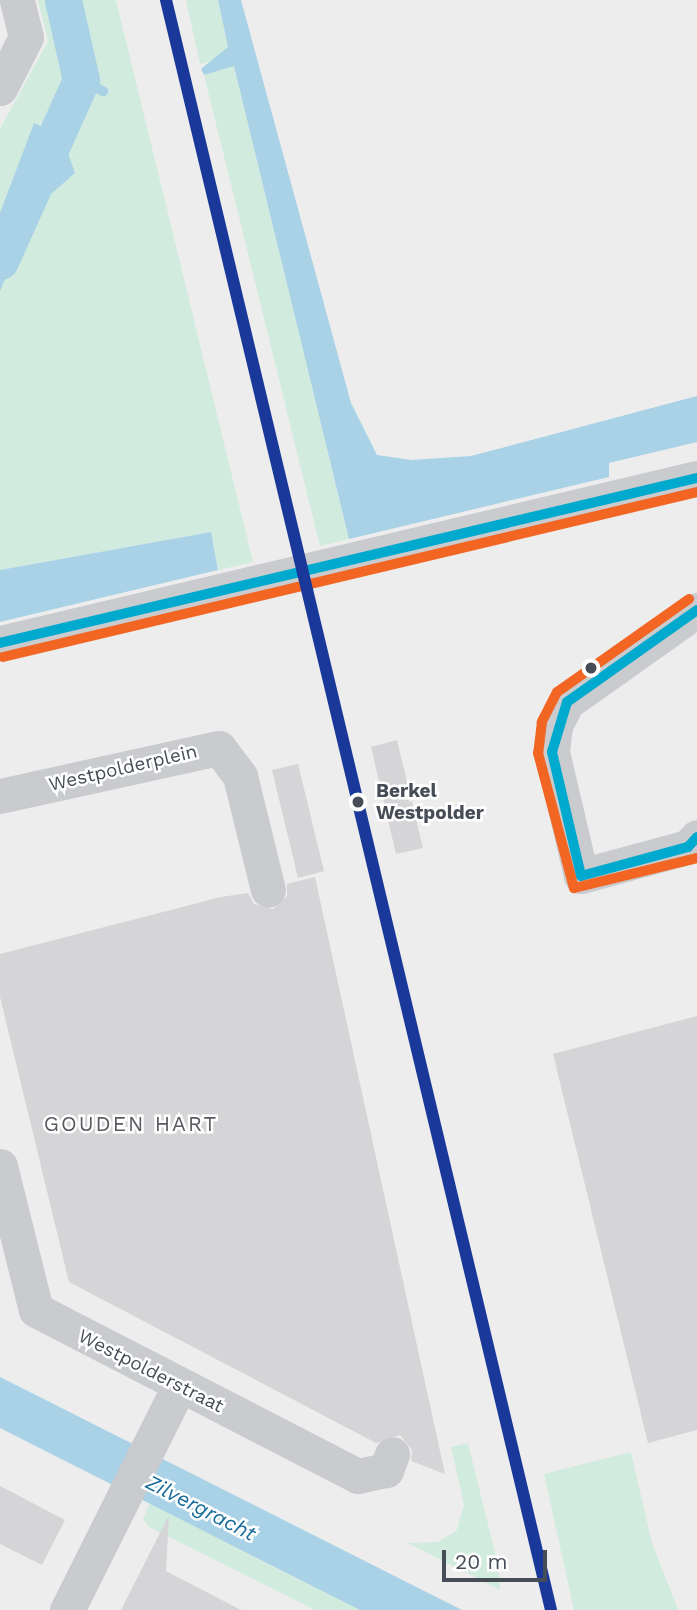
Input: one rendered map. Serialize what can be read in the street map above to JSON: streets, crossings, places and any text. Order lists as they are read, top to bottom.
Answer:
{
  "streets": {
    "street": ["Westpolderplein", "Westpolderstraat"]
  },
  "districts": ["GOUDEN HART"],
  "water": ["Zilvergracht"],
  "places": ["Berkel Westpolder"],
  "scale_bar": "20 m"
}
